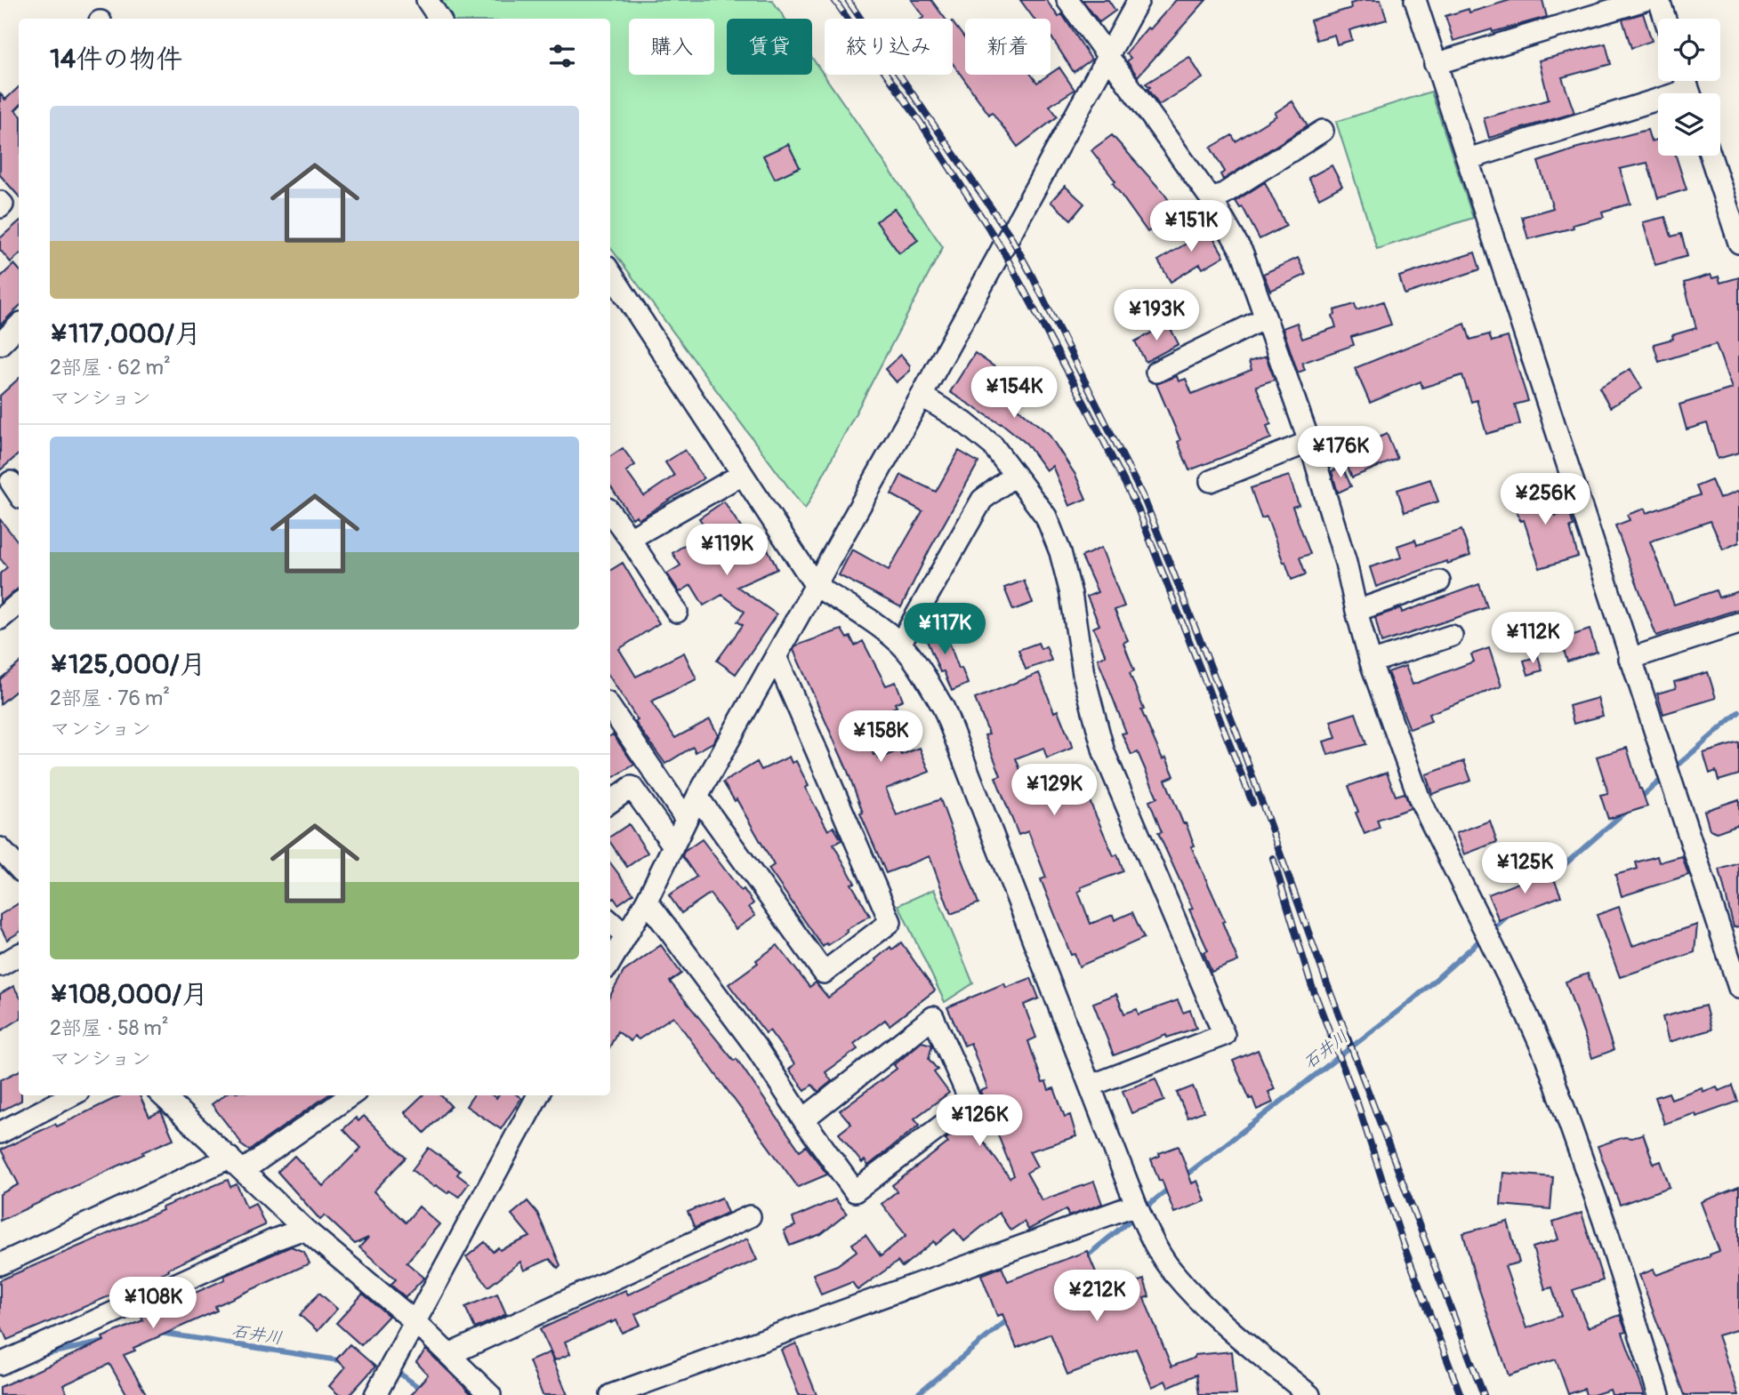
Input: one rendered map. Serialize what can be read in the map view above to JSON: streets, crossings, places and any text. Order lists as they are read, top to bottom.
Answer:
{
  "water": ["石井川"],
  "page": {
    "chip": [
      "購入",
      "賃貸",
      "絞り込み",
      "新着"
    ],
    "heading": "14件の物件",
    "list": [
      {
        "name": "¥117,000/月",
        "note": "2部屋 · 62 m² · マンション"
      },
      {
        "name": "¥125,000/月",
        "note": "2部屋 · 76 m² · マンション"
      },
      {
        "name": "¥108,000/月",
        "note": "2部屋 · 58 m² · マンション"
      }
    ],
    "price": [
      "¥151K",
      "¥193K",
      "¥154K",
      "¥176K",
      "¥256K",
      "¥119K",
      "¥117K",
      "¥112K",
      "¥158K",
      "¥129K",
      "¥125K",
      "¥126K",
      "¥212K",
      "¥108K"
    ]
  }
}
